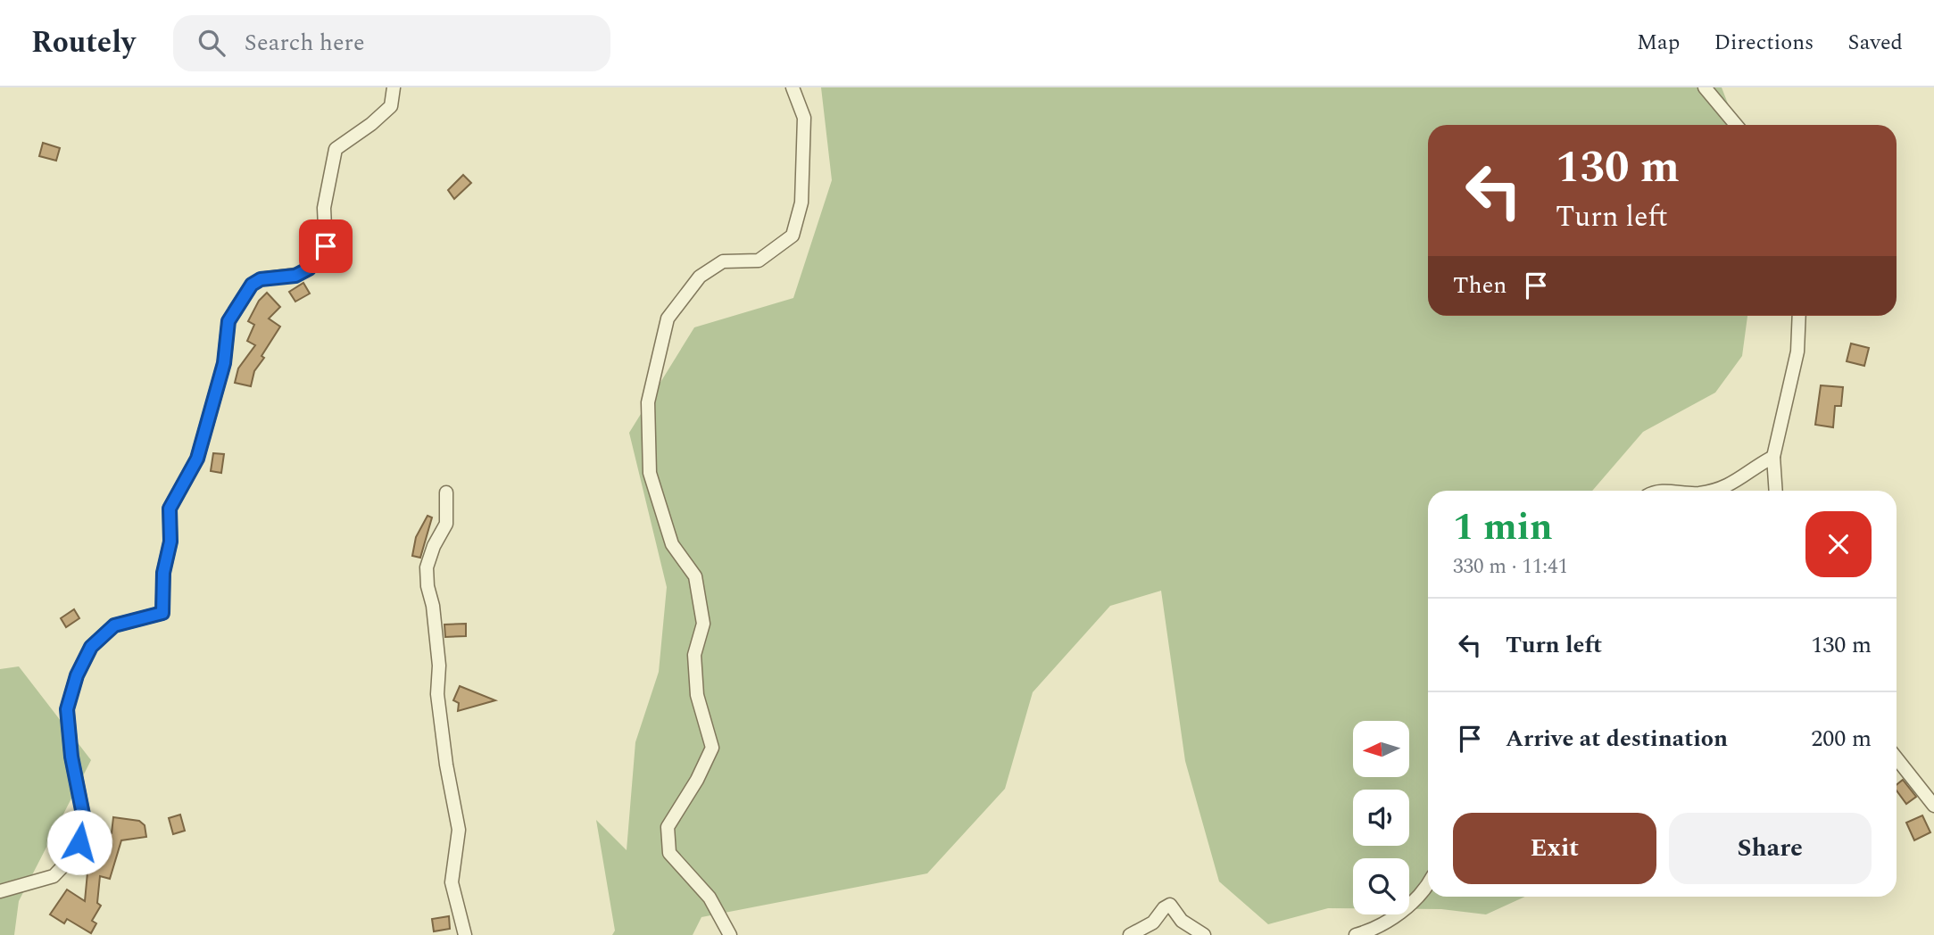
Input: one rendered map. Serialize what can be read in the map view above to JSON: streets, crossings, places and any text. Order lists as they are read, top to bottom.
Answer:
{
  "north": "left",
  "page": {
    "header": "Routely",
    "search": "Search here",
    "nav": ["Map", "Directions", "Saved"],
    "turn": ["130 m", "Turn left"],
    "then": "Then",
    "heading": ["1 min", "330 m · 11:41"],
    "list": [
      {
        "name": "Turn left",
        "value": "130 m"
      },
      {
        "name": "Arrive at destination",
        "value": "200 m"
      }
    ],
    "buttons": ["Exit", "Share"]
  }
}
